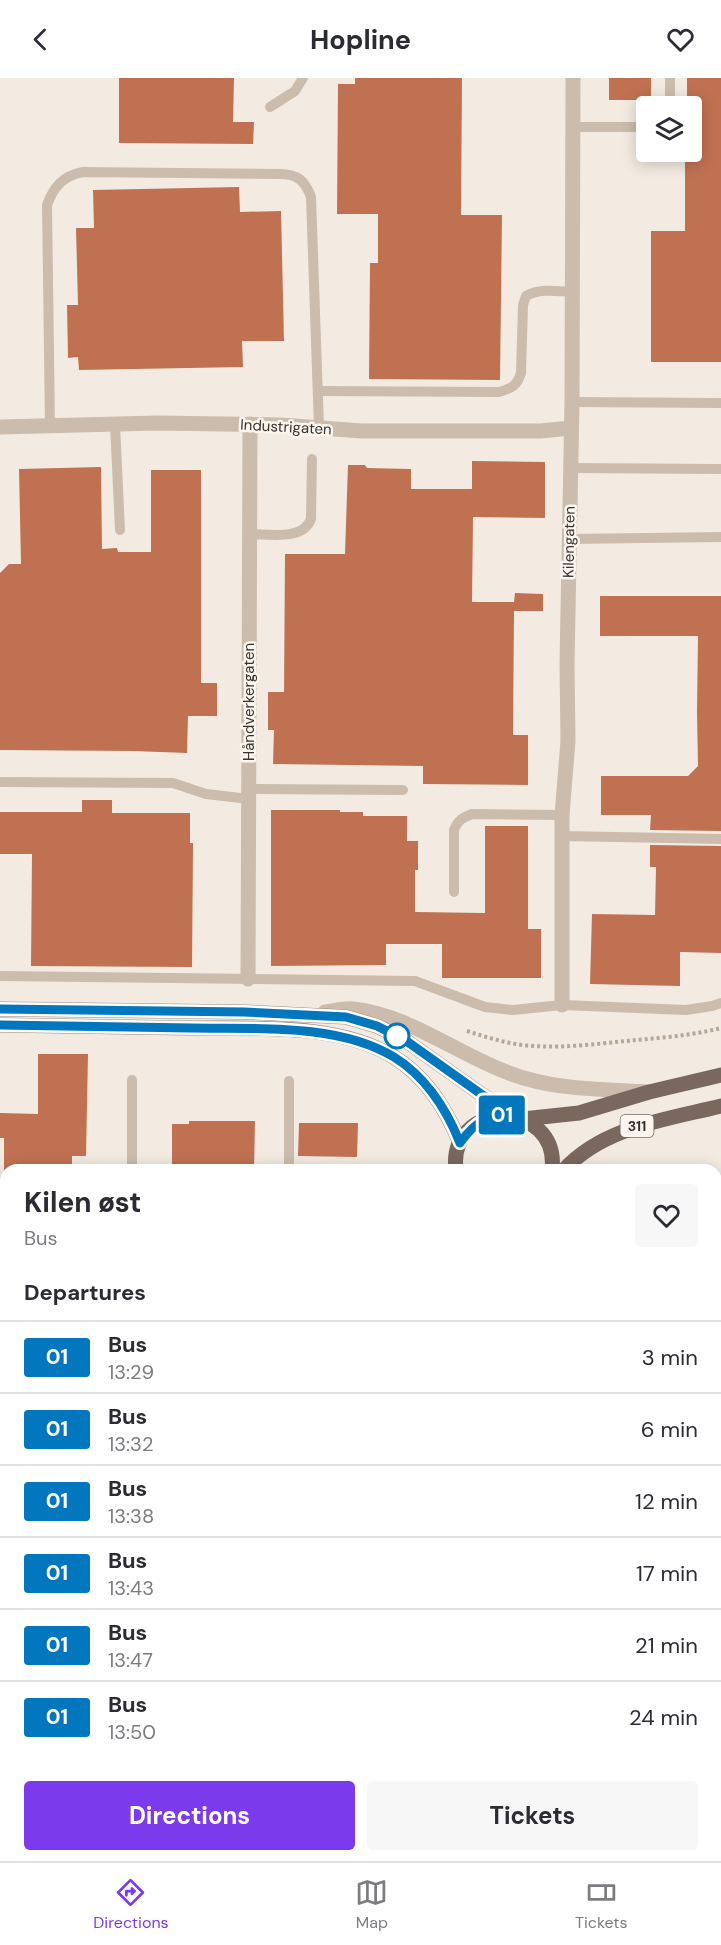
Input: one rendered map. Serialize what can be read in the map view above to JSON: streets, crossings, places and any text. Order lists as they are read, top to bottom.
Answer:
{
  "streets": {
    "main road": ["311"],
    "street": ["Industrigaten", "Kilengaten", "Håndverkergaten"]
  },
  "crossings": [
    ["Industrigaten", "Kilengaten"],
    ["Industrigaten", "Håndverkergaten"]
  ],
  "lines": ["bus line 01"],
  "page": {
    "header": "Hopline",
    "on_map": "01",
    "heading": [
      ["Kilen øst", "Bus"],
      "Departures"
    ],
    "list": [
      {
        "mark": "01",
        "name": "Bus",
        "note": "13:29",
        "value": "3 min"
      },
      {
        "mark": "01",
        "name": "Bus",
        "note": "13:32",
        "value": "6 min"
      },
      {
        "mark": "01",
        "name": "Bus",
        "note": "13:38",
        "value": "12 min"
      },
      {
        "mark": "01",
        "name": "Bus",
        "note": "13:43",
        "value": "17 min"
      },
      {
        "mark": "01",
        "name": "Bus",
        "note": "13:47",
        "value": "21 min"
      },
      {
        "mark": "01",
        "name": "Bus",
        "note": "13:50",
        "value": "24 min"
      }
    ],
    "buttons": ["Directions", "Tickets"],
    "tabs": ["Directions", "Map", "Tickets"]
  }
}
